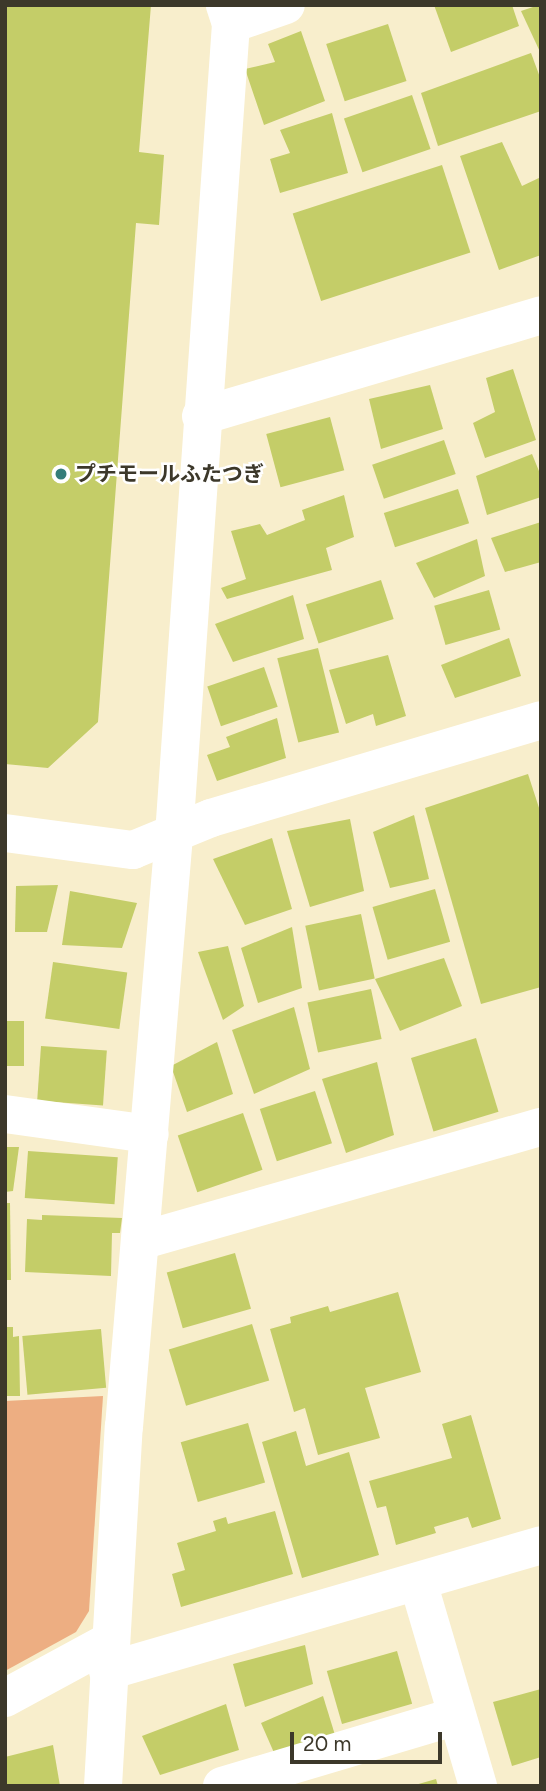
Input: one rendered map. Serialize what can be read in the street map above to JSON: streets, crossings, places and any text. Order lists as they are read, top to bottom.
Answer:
{
  "places": ["プチモールふたつぎ"],
  "scale_bar": "20 m"
}
